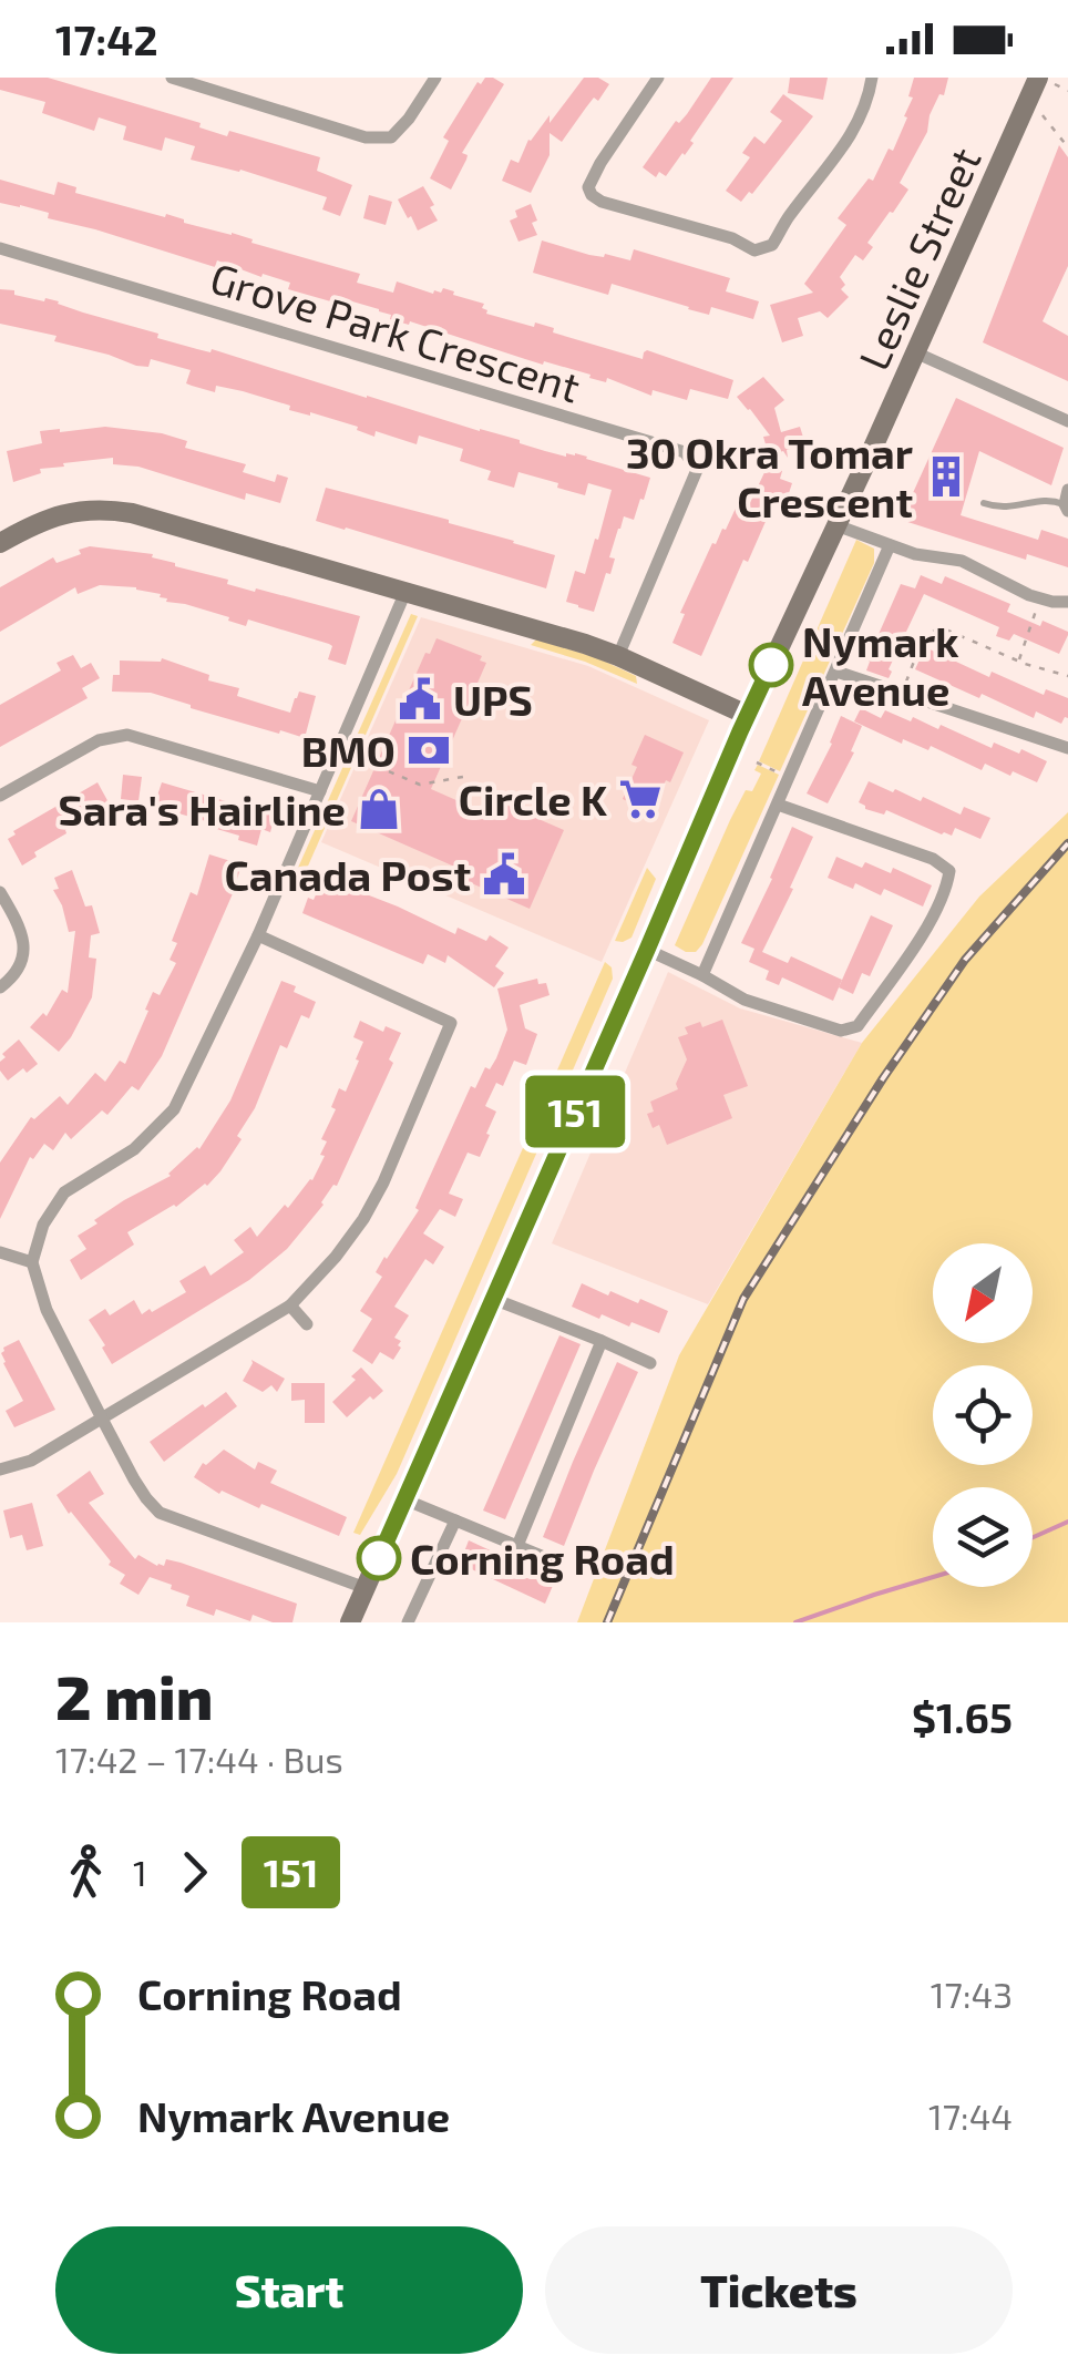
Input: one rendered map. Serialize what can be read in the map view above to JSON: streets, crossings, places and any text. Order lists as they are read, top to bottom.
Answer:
{
  "streets": {
    "main road": ["Leslie Street"],
    "street": ["Grove Park Crescent"]
  },
  "places": {
    "building": ["30 Okra Tomar Crescent"],
    "other": ["Nymark Avenue", "Corning Road"],
    "public building": ["UPS", "Canada Post"],
    "bank": ["BMO"],
    "supermarket": ["Circle K"],
    "shop": ["Sara's Hairline"]
  },
  "lines": ["bus line 151"],
  "north": "bottom left",
  "page": {
    "status": "17:42",
    "on_map": "151",
    "heading": ["2 min", "17:42 – 17:44 · Bus", "$1.65"],
    "legs": ["1", "151"],
    "list": [
      {
        "name": "Corning Road",
        "value": "17:43"
      },
      {
        "name": "Nymark Avenue",
        "value": "17:44"
      }
    ],
    "buttons": ["Start", "Tickets"]
  }
}
